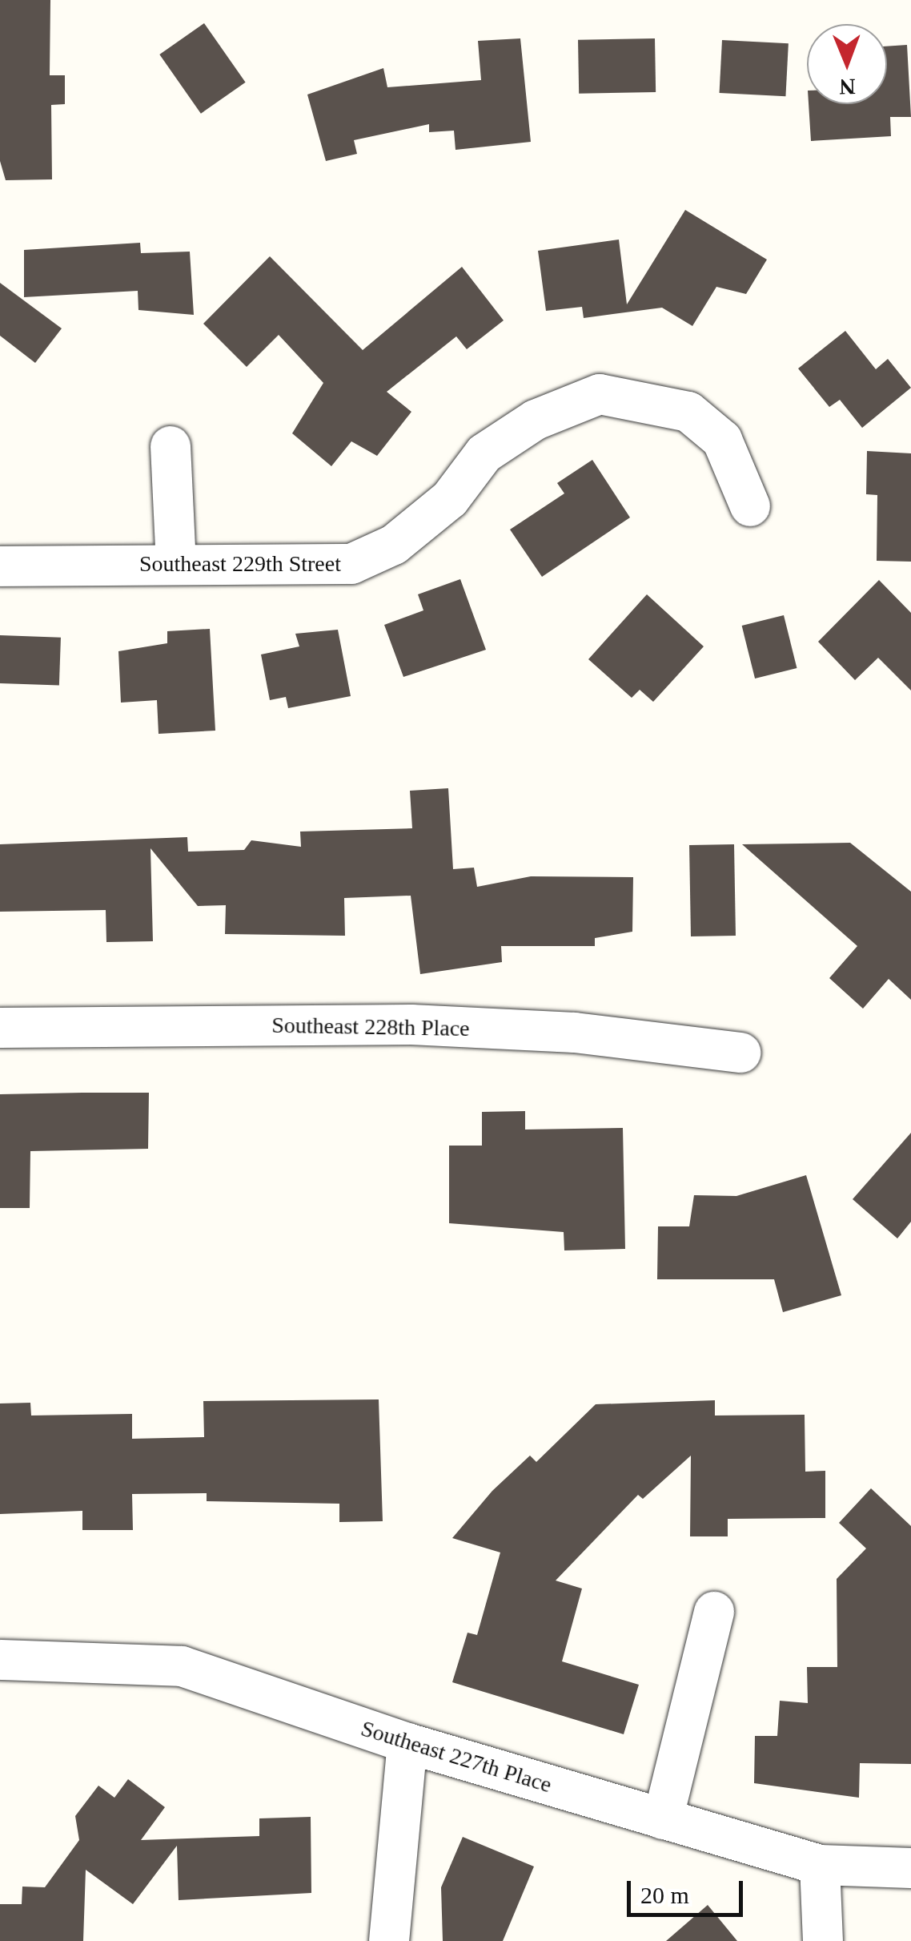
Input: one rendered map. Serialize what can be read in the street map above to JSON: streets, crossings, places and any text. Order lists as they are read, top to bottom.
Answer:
{
  "streets": {
    "street": ["Southeast 229th Street", "Southeast 228th Place", "Southeast 227th Place"]
  },
  "scale_bar": "20 m",
  "north": "bottom"
}
